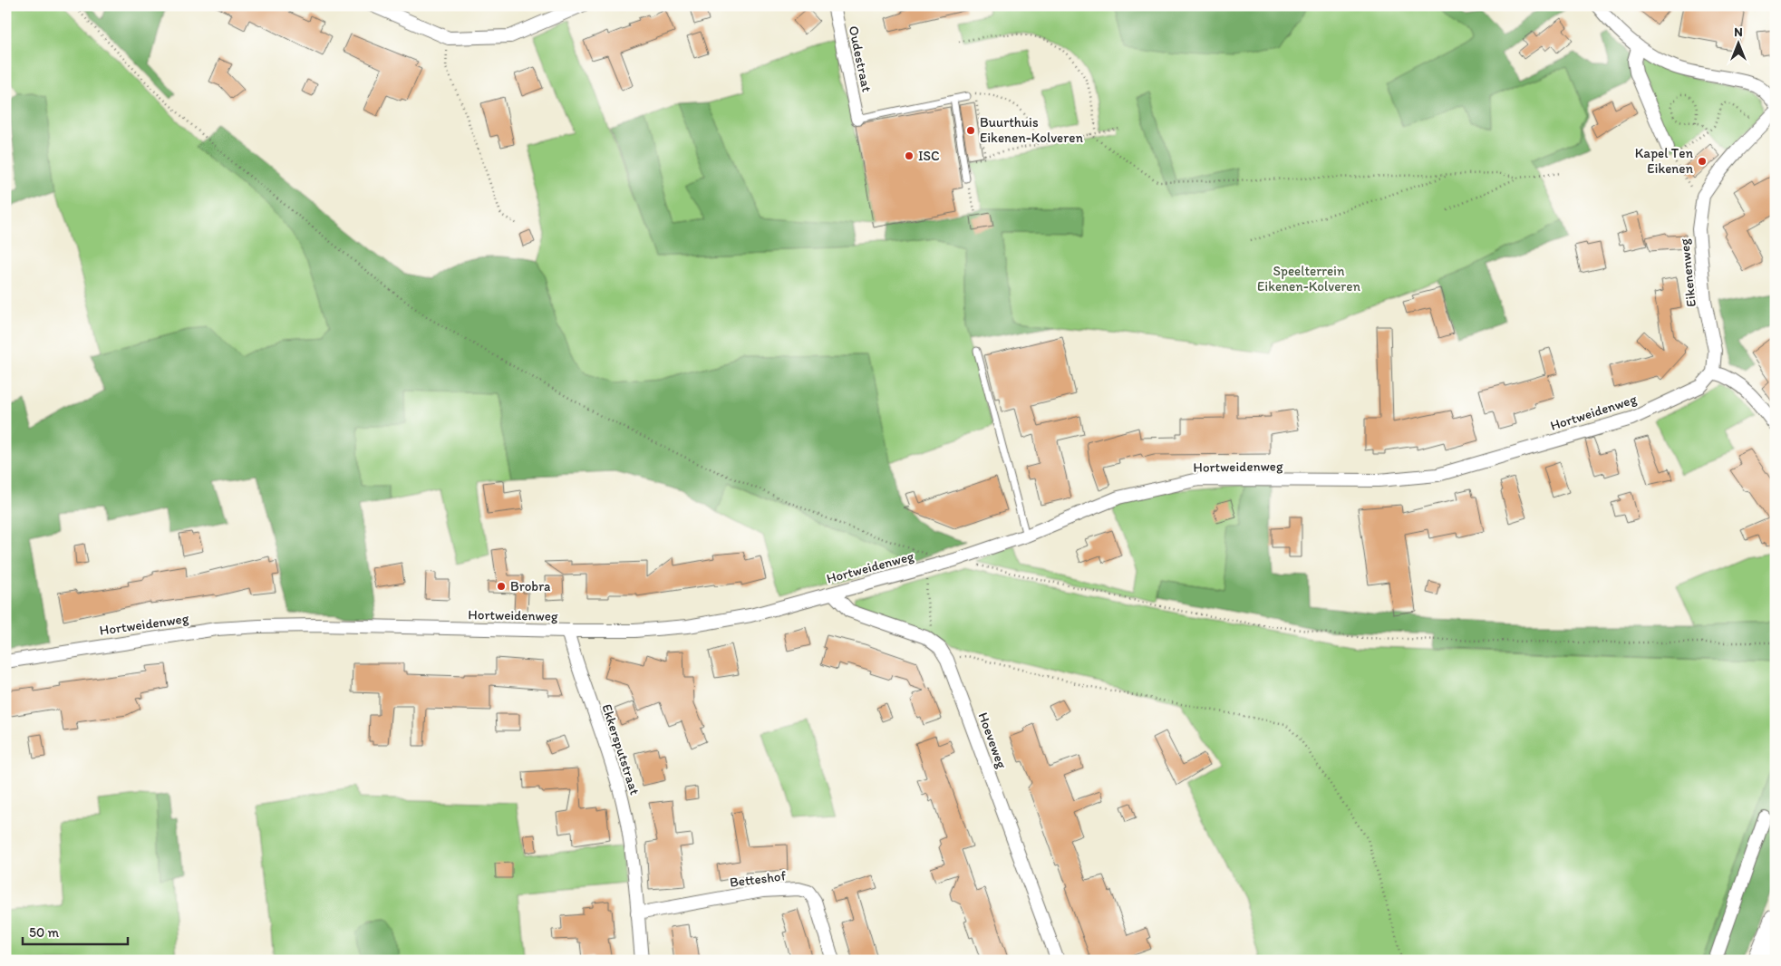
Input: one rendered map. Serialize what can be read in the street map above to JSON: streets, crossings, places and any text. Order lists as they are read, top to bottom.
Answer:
{
  "streets": {
    "street": [
      "Oudestraat",
      "Eikenenweg",
      "Hortweidenweg",
      "Hoeveweg",
      "Ekkersputstraat",
      "Betteshof"
    ]
  },
  "crossings": [
    ["Eikenenweg", "Hortweidenweg"],
    ["Hortweidenweg", "Hoeveweg"],
    ["Hortweidenweg", "Ekkersputstraat"],
    ["Ekkersputstraat", "Betteshof"]
  ],
  "parks": ["Speelterrein Eikenen-Kolveren"],
  "places": [
    "Buurthuis Eikenen-Kolveren",
    "ISC",
    "Kapel Ten Eikenen",
    "Brobra"
  ],
  "scale_bar": "50 m",
  "north": "top"
}
